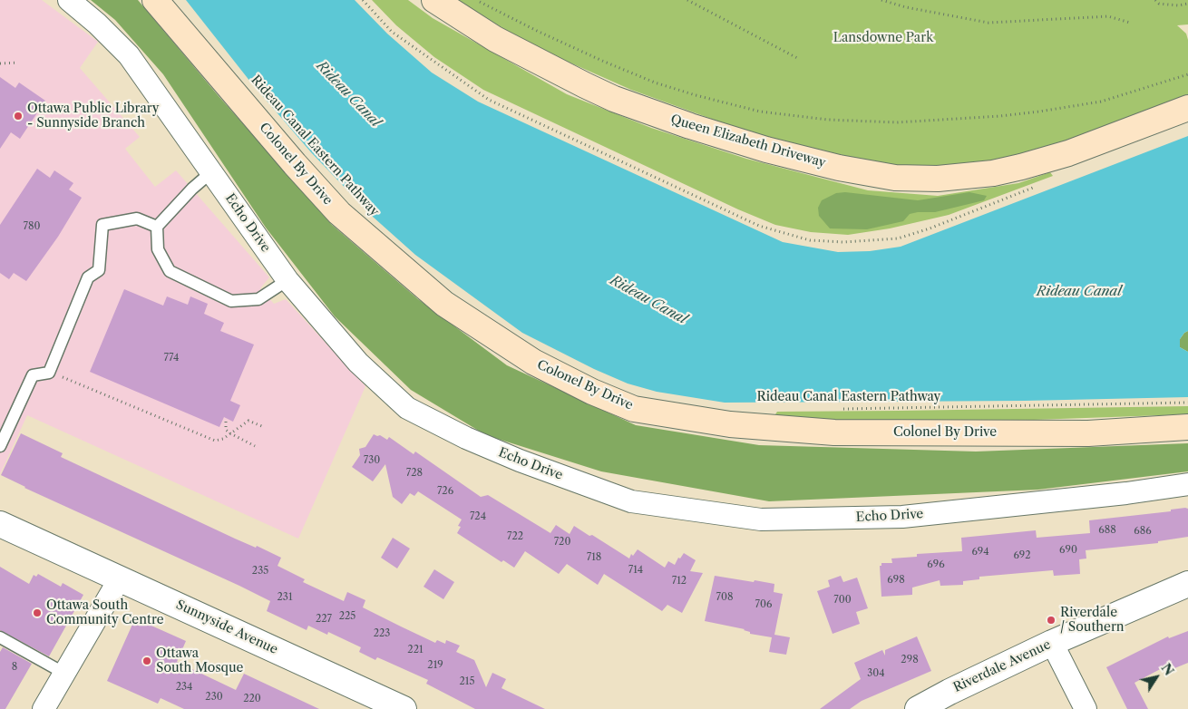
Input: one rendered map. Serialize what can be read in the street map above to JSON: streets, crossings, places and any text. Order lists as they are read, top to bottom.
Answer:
{
  "streets": {
    "main road": ["Queen Elizabeth Driveway", "Colonel By Drive"],
    "street": ["Echo Drive", "Sunnyside Avenue", "Riverdale Avenue"],
    "path": ["Rideau Canal Eastern Pathway"]
  },
  "water": ["Rideau Canal"],
  "parks": ["Lansdowne Park"],
  "places": [
    "Ottawa Public Library - Sunnyside Branch",
    "Ottawa South Community Centre",
    "Riverdale / Southern",
    "Ottawa South Mosque"
  ],
  "house_numbers": [
    "780",
    "774",
    "730",
    "728",
    "726",
    "724",
    "688",
    "686",
    "722",
    "720",
    "690",
    "694",
    "692",
    "718",
    "696",
    "714",
    "235",
    "698",
    "712",
    "231",
    "708",
    "700",
    "706",
    "225",
    "227",
    "223",
    "221",
    "298",
    "219",
    "8",
    "304",
    "215",
    "234",
    "230",
    "220"
  ],
  "north": "top right"
}
